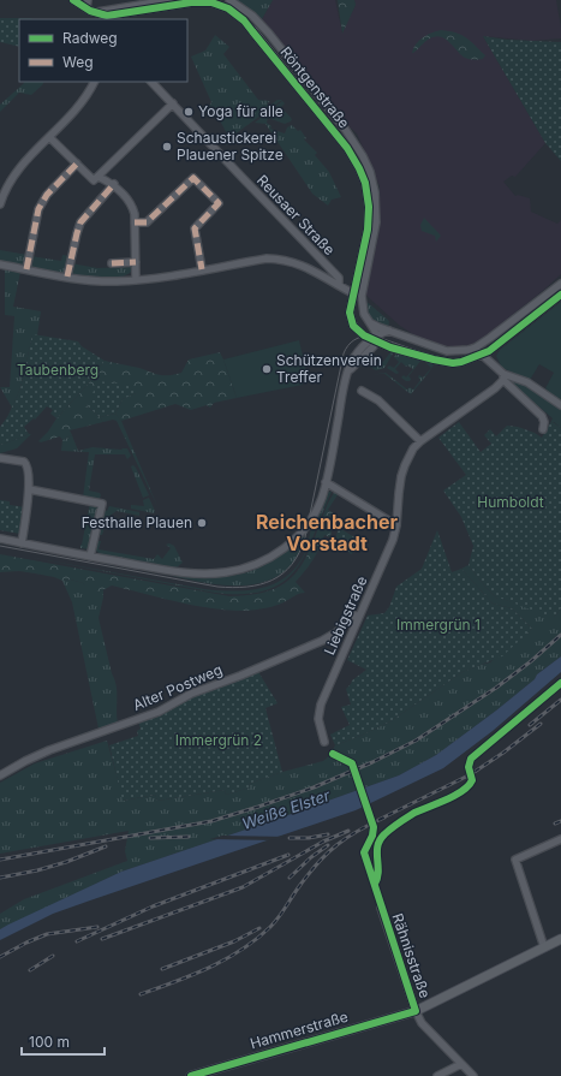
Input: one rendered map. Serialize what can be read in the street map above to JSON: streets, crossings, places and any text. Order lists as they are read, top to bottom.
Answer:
{
  "streets": {
    "main road": ["Hammerstraße"],
    "street": [
      "Röntgenstraße",
      "Reusaer Straße",
      "Liebigstraße",
      "Alter Postweg",
      "Rähnisstraße"
    ]
  },
  "crossings": [
    ["Liebigstraße", "Alter Postweg"],
    ["Rähnisstraße", "Hammerstraße"]
  ],
  "districts": ["Reichenbacher Vorstadt"],
  "water": ["Weiße Elster"],
  "parks": [
    "Taubenberg",
    "Humboldt",
    "Immergrün 1",
    "Immergrün 2"
  ],
  "places": [
    "Yoga für alle",
    "Schaustickerei Plauener Spitze",
    "Schützenverein Treffer",
    "Festhalle Plauen"
  ],
  "legend": ["Radweg", "Weg"],
  "scale_bar": "100 m"
}
